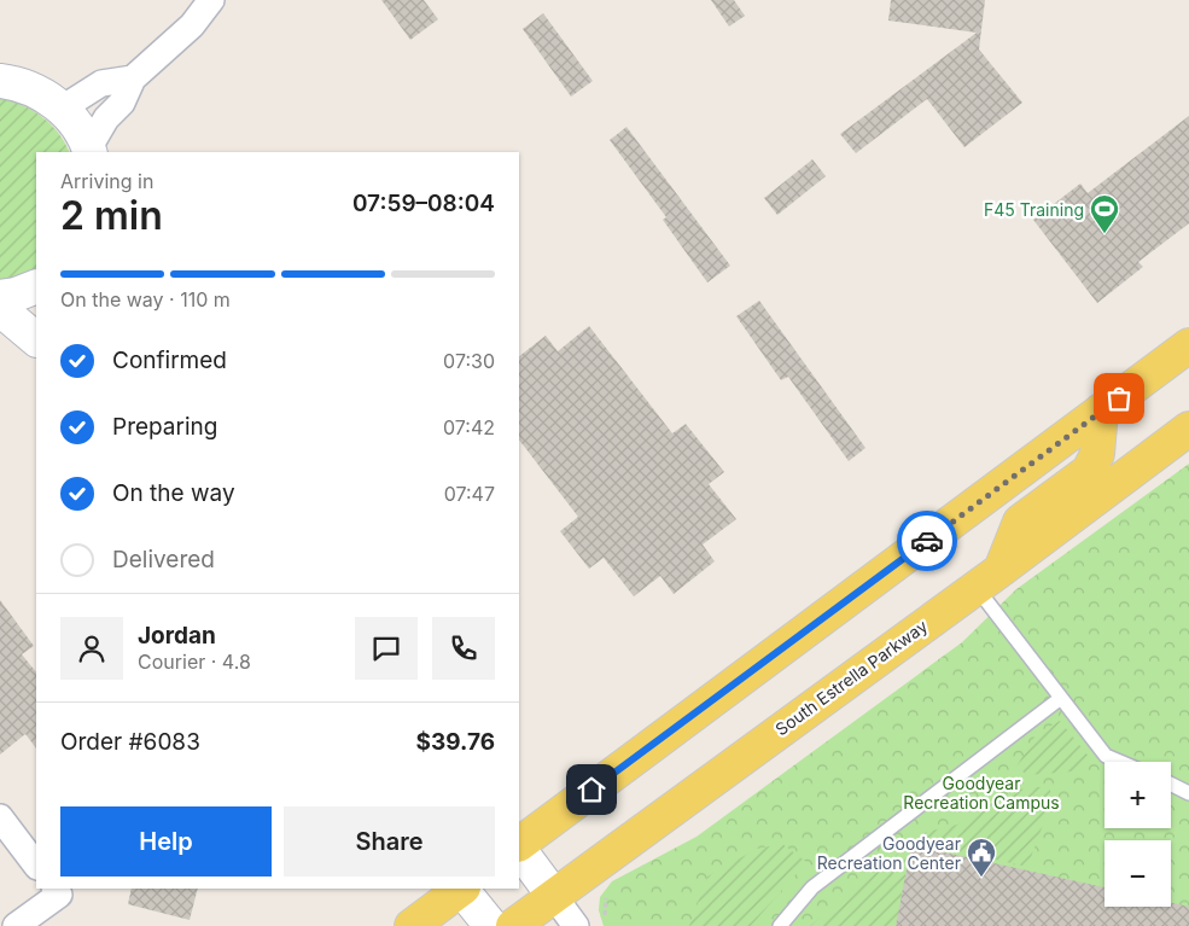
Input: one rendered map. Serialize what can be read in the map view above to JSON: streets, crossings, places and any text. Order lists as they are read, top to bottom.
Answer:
{
  "streets": {
    "main road": ["South Estrella Parkway"]
  },
  "parks": ["Goodyear Recreation Campus"],
  "places": {
    "sports": ["F45 Training"],
    "public building": ["Goodyear Recreation Center"]
  },
  "page": {
    "heading": ["2 min", "Arriving in", "07:59–08:04"],
    "panel": [
      "Jordan",
      "Courier · 4.8",
      "Order #6083",
      "$39.76"
    ],
    "bar": "On the way · 110 m",
    "list": [
      ["Confirmed", "07:30"],
      ["Preparing", "07:42"],
      ["On the way", "07:47"],
      "Delivered"
    ],
    "map_buttons": ["+", "−"],
    "buttons": ["Help", "Share"]
  }
}
